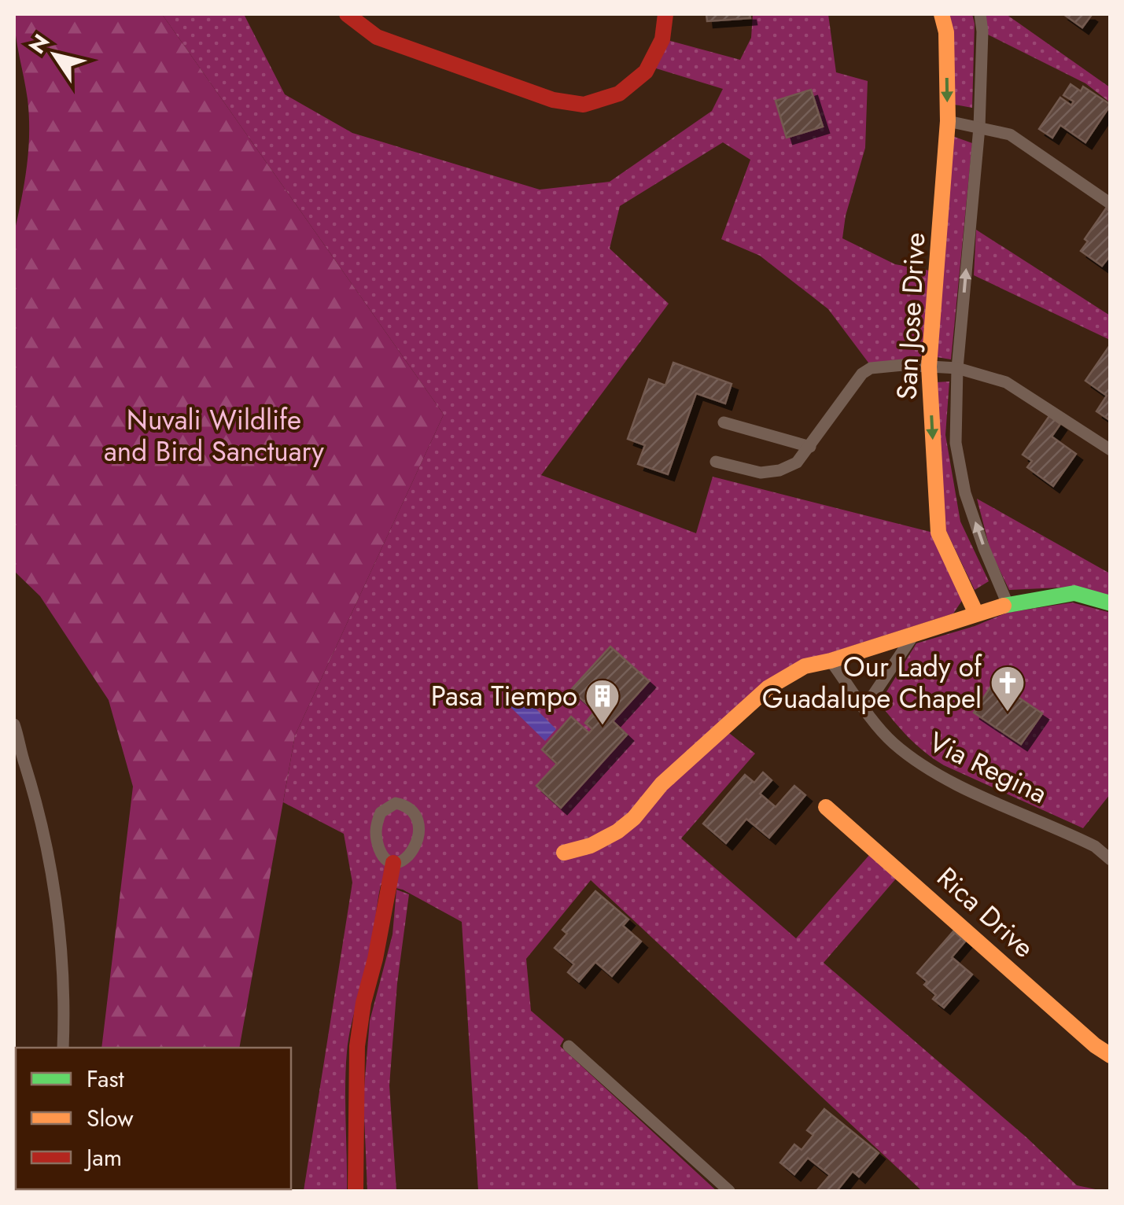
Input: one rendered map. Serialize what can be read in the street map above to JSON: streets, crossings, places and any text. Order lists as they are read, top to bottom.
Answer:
{
  "streets": {
    "street": ["San Jose Drive", "Via Regina", "Rica Drive"]
  },
  "parks": ["Nuvali Wildlife and Bird Sanctuary"],
  "places": {
    "church": ["Our Lady of Guadalupe Chapel"],
    "building": ["Pasa Tiempo"]
  },
  "legend": ["Fast", "Slow", "Jam"],
  "north": "top left"
}
